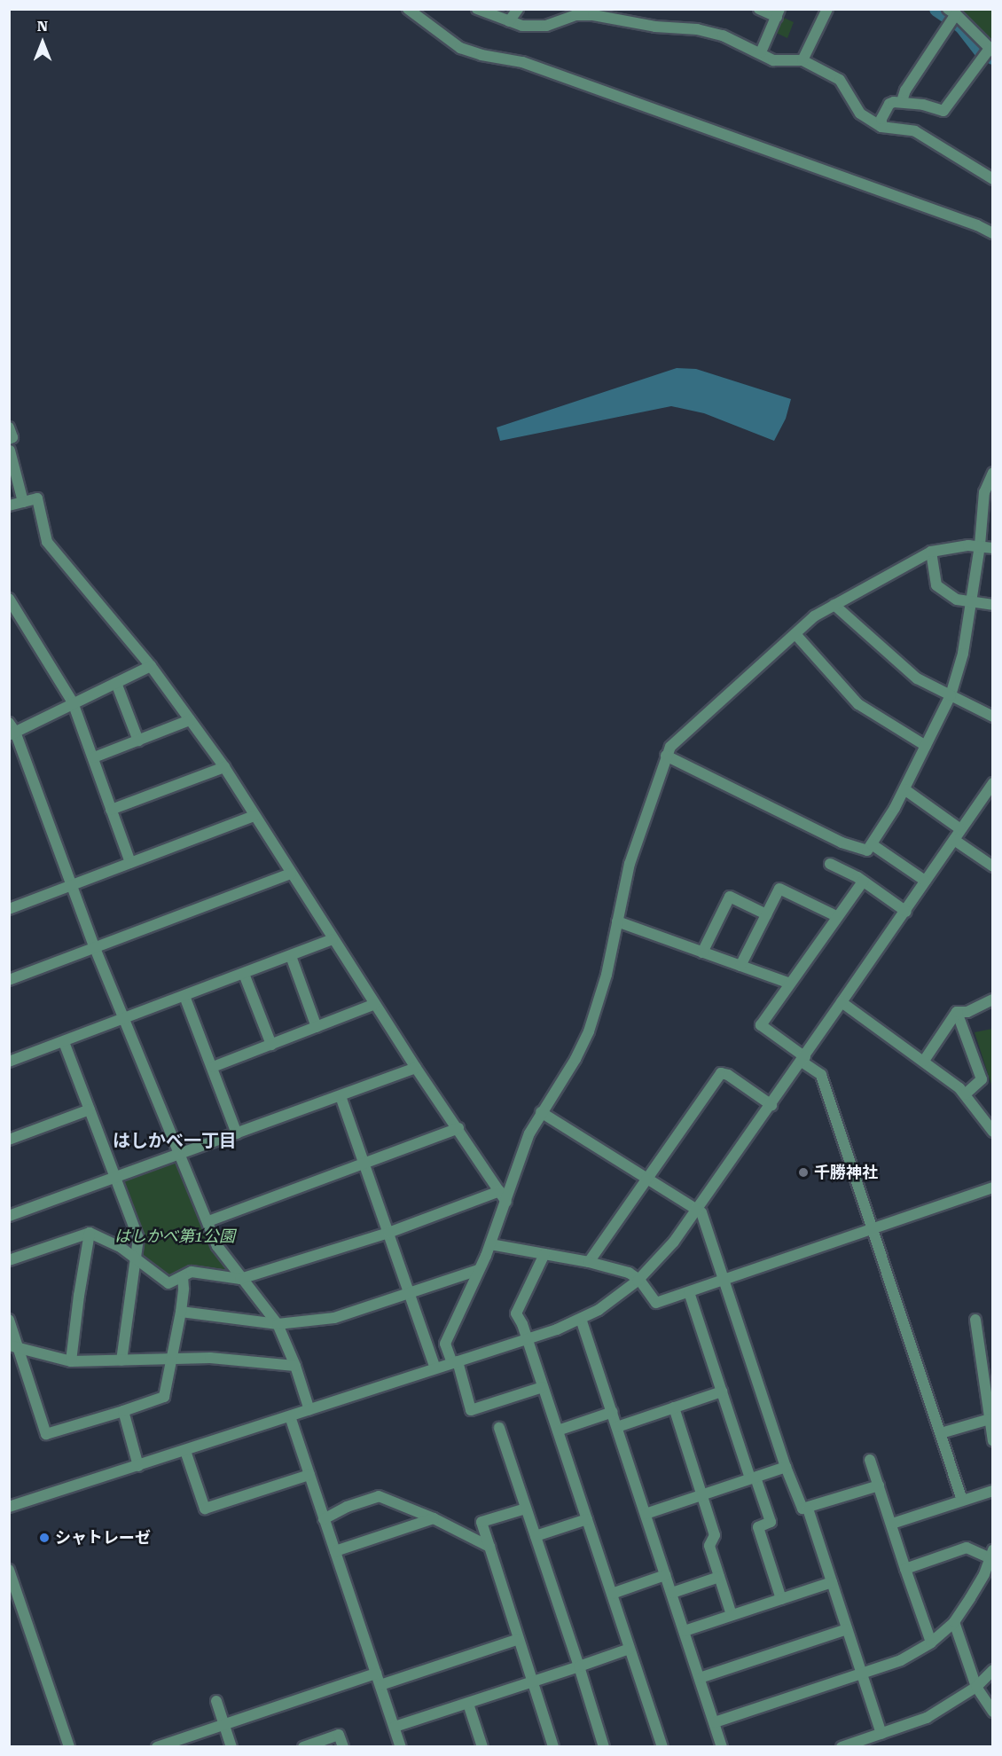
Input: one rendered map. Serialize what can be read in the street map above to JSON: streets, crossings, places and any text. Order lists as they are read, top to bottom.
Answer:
{
  "districts": ["はしかべ一丁目"],
  "parks": ["はしかべ第1公園"],
  "places": ["千勝神社", "シャトレーゼ"],
  "north": "top"
}
